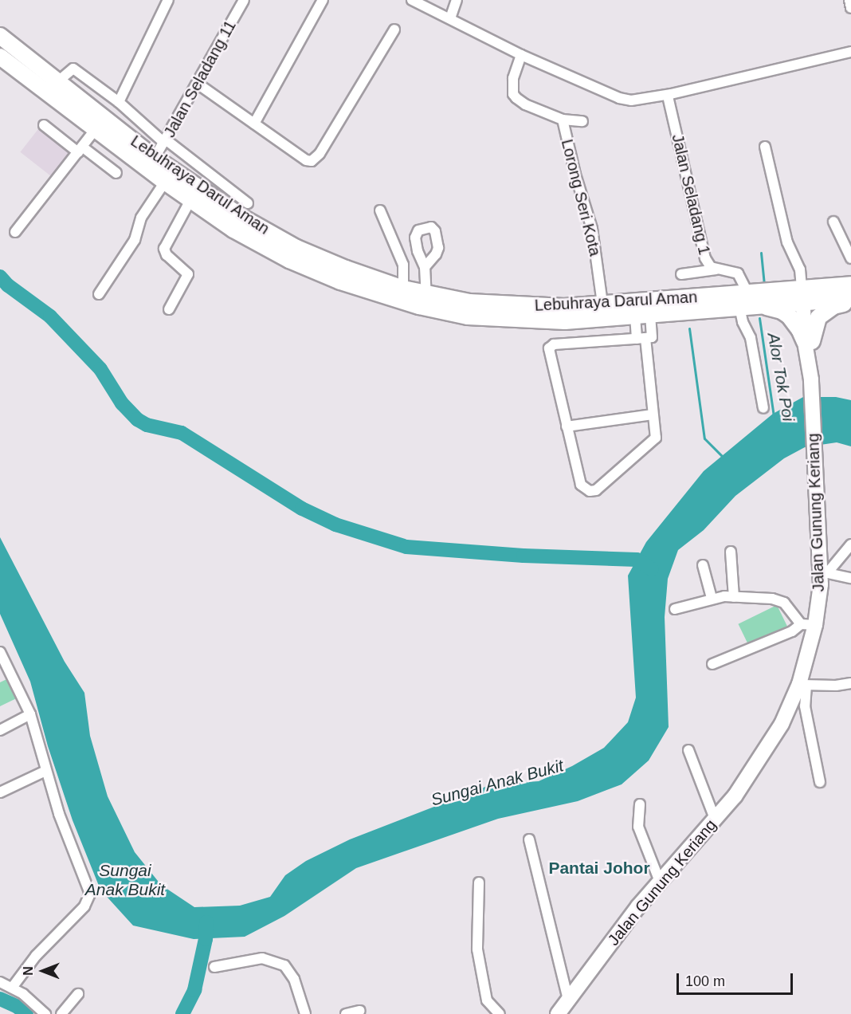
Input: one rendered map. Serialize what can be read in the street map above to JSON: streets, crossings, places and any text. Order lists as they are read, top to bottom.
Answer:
{
  "streets": {
    "highway": ["Lebuhraya Darul Aman"],
    "main road": ["Jalan Gunung Keriang"],
    "street": ["Jalan Seladang 11", "Jalan Seladang 1", "Lorong Seri Kota"]
  },
  "crossings": [
    ["Jalan Seladang 11", "Lebuhraya Darul Aman"],
    ["Lebuhraya Darul Aman", "Jalan Seladang 1"],
    ["Lebuhraya Darul Aman", "Lorong Seri Kota"],
    ["Lebuhraya Darul Aman", "Jalan Gunung Keriang"]
  ],
  "districts": ["Pantai Johor"],
  "water": ["Alor Tok Poi", "Sungai Anak Bukit"],
  "scale_bar": "100 m",
  "north": "left"
}
